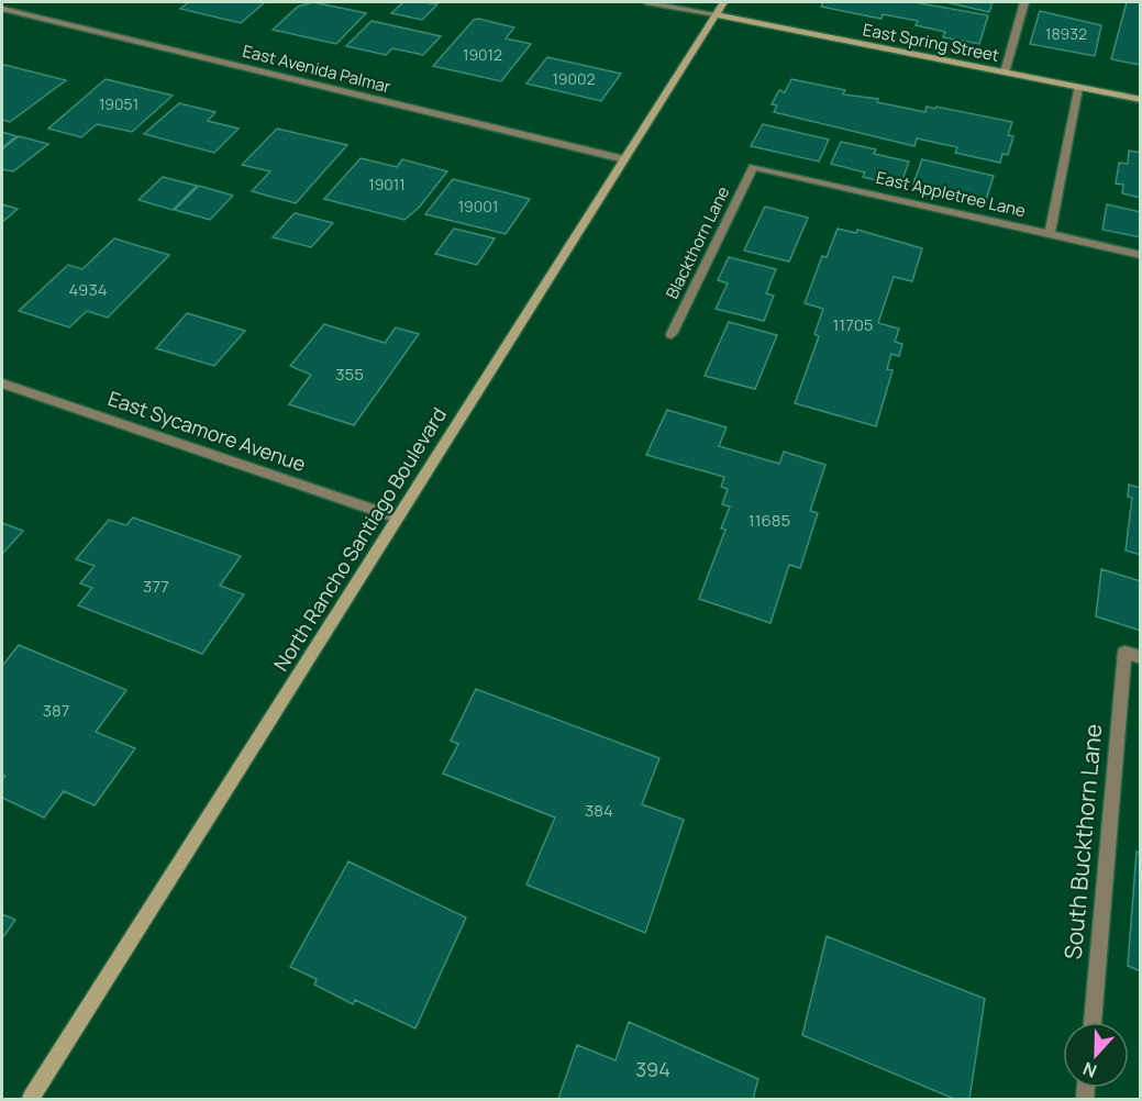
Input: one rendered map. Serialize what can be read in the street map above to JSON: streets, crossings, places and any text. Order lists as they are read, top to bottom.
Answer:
{
  "streets": {
    "street": [
      "East Spring Street",
      "East Avenida Palmar",
      "East Appletree Lane",
      "Blackthorn Lane",
      "East Sycamore Avenue",
      "North Rancho Santiago Boulevard",
      "South Buckthorn Lane"
    ]
  },
  "crossings": [
    ["East Spring Street", "North Rancho Santiago Boulevard"],
    ["East Avenida Palmar", "North Rancho Santiago Boulevard"],
    ["East Appletree Lane", "Blackthorn Lane"],
    ["East Sycamore Avenue", "North Rancho Santiago Boulevard"]
  ],
  "house_numbers": [
    "18932",
    "19012",
    "19002",
    "19051",
    "19011",
    "19001",
    "4934",
    "11705",
    "355",
    "11685",
    "377",
    "387",
    "384",
    "394"
  ],
  "north": "bottom"
}
